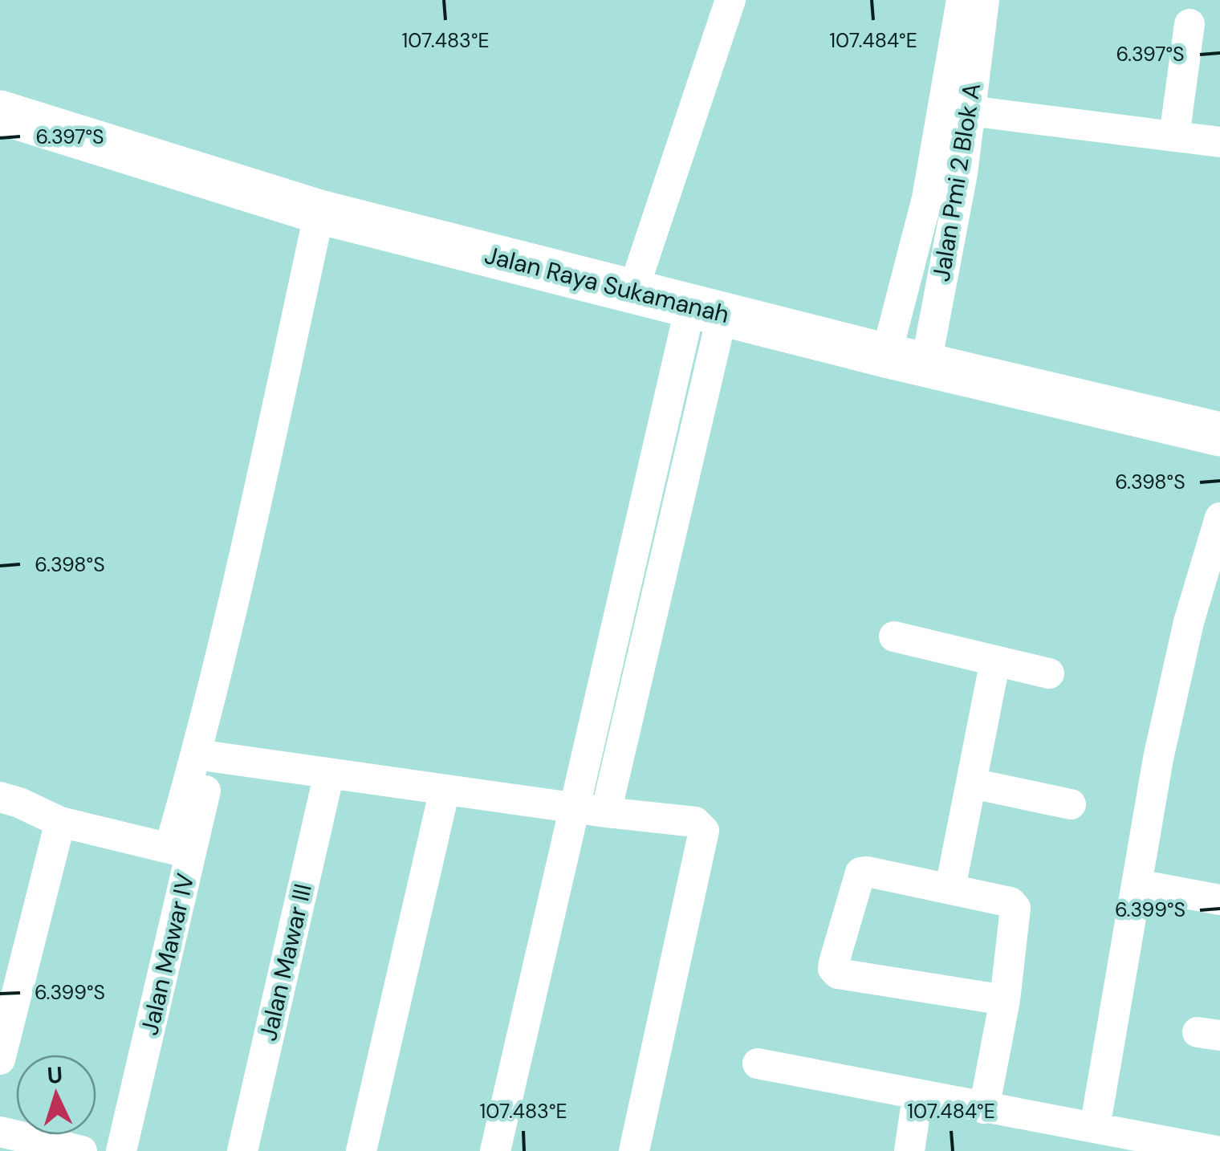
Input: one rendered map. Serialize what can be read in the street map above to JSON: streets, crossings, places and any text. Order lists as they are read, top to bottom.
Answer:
{
  "streets": {
    "street": [
      "Jalan Pmi 2 Blok A",
      "Jalan Raya Sukamanah",
      "Jalan Mawar IV",
      "Jalan Mawar III"
    ]
  },
  "crossings": [
    ["Jalan Pmi 2 Blok A", "Jalan Raya Sukamanah"],
    ["Jalan Raya Sukamanah", "Jalan Mawar IV"]
  ],
  "north": "top",
  "coordinates": [
    "107.483°E",
    "107.484°E",
    "6.397°S",
    "6.398°S",
    "6.399°S"
  ]
}
